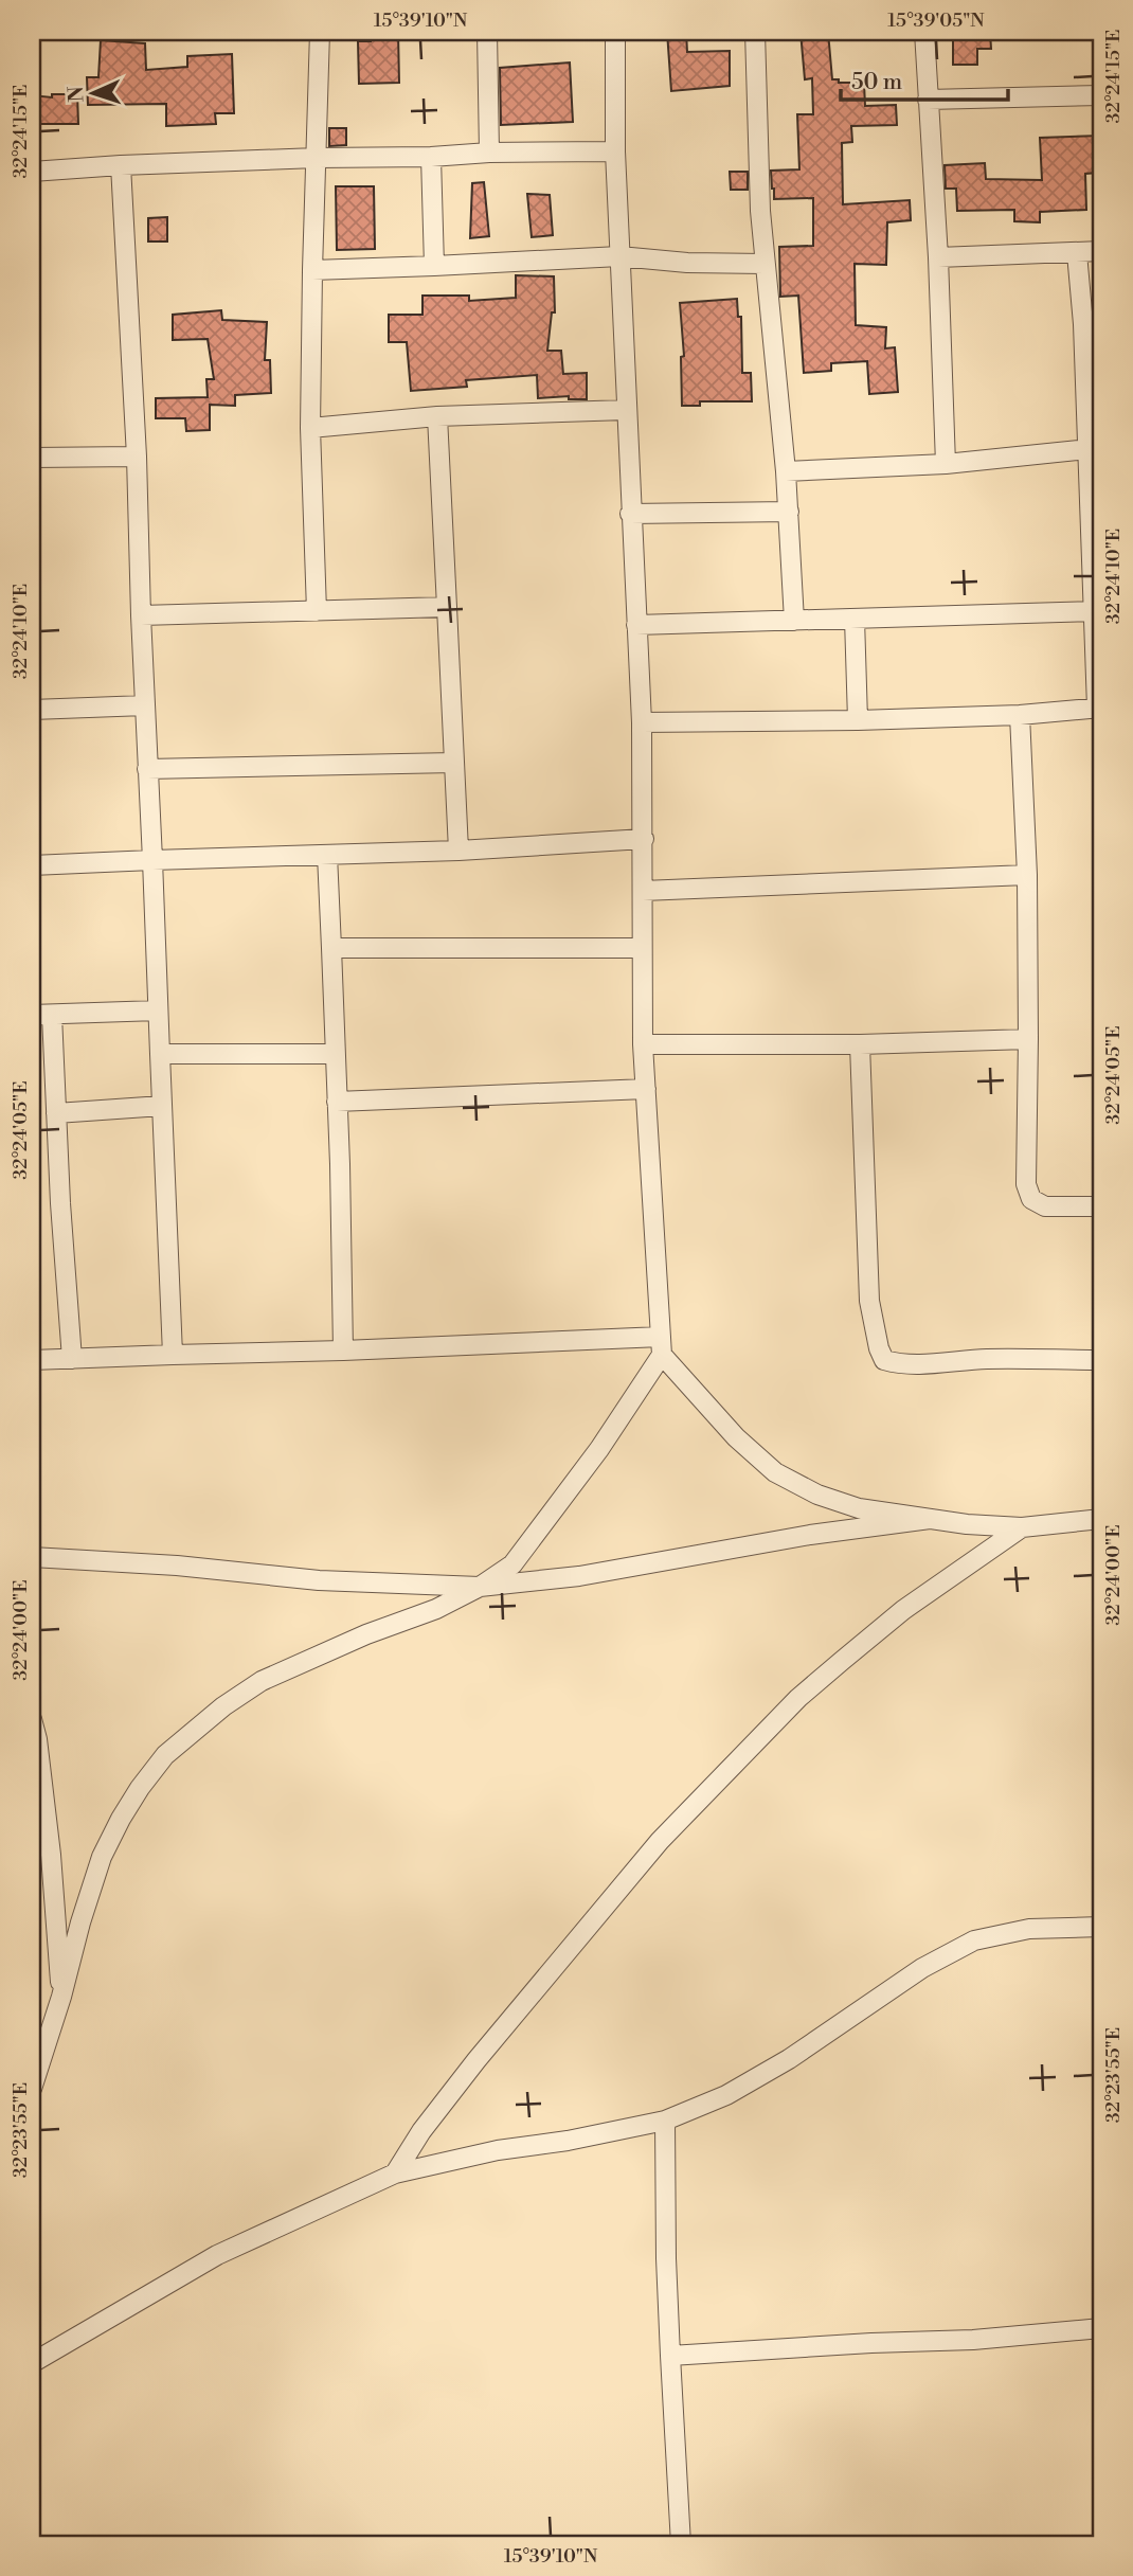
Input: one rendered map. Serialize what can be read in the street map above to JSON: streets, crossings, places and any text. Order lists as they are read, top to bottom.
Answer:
{
  "scale_bar": "50 m",
  "north": "left",
  "coordinates": [
    "15°39'10\"N",
    "15°39'05\"N",
    "32°24'15\"E",
    "32°24'10\"E",
    "32°24'05\"E",
    "32°24'00\"E",
    "32°23'55\"E"
  ]
}
